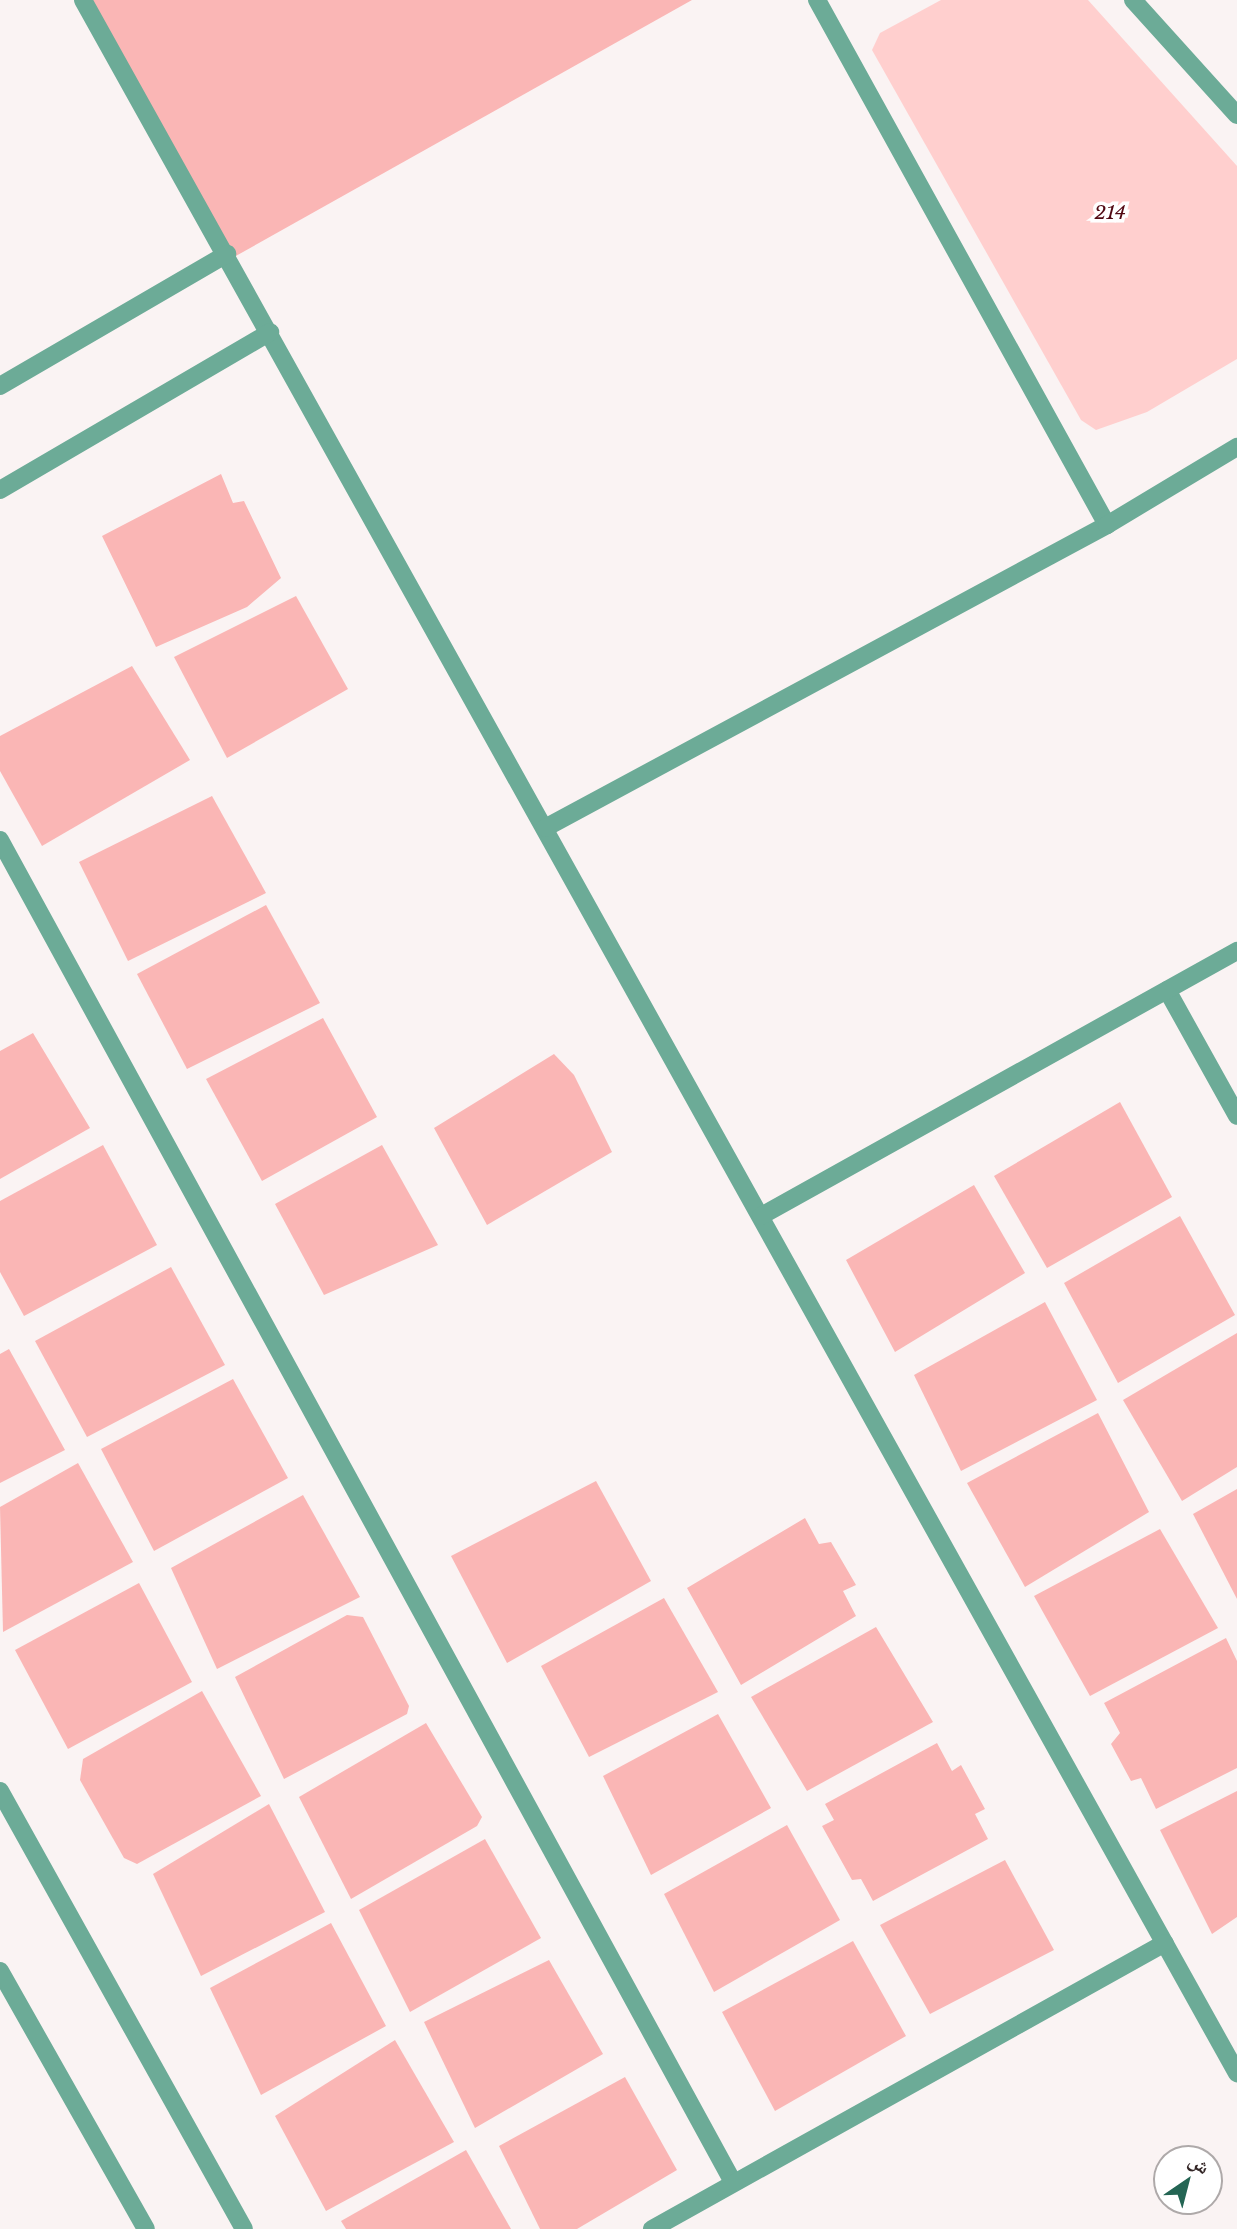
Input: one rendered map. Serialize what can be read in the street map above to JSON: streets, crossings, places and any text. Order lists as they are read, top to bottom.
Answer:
{
  "parks": ["214"],
  "north": "top right"
}
